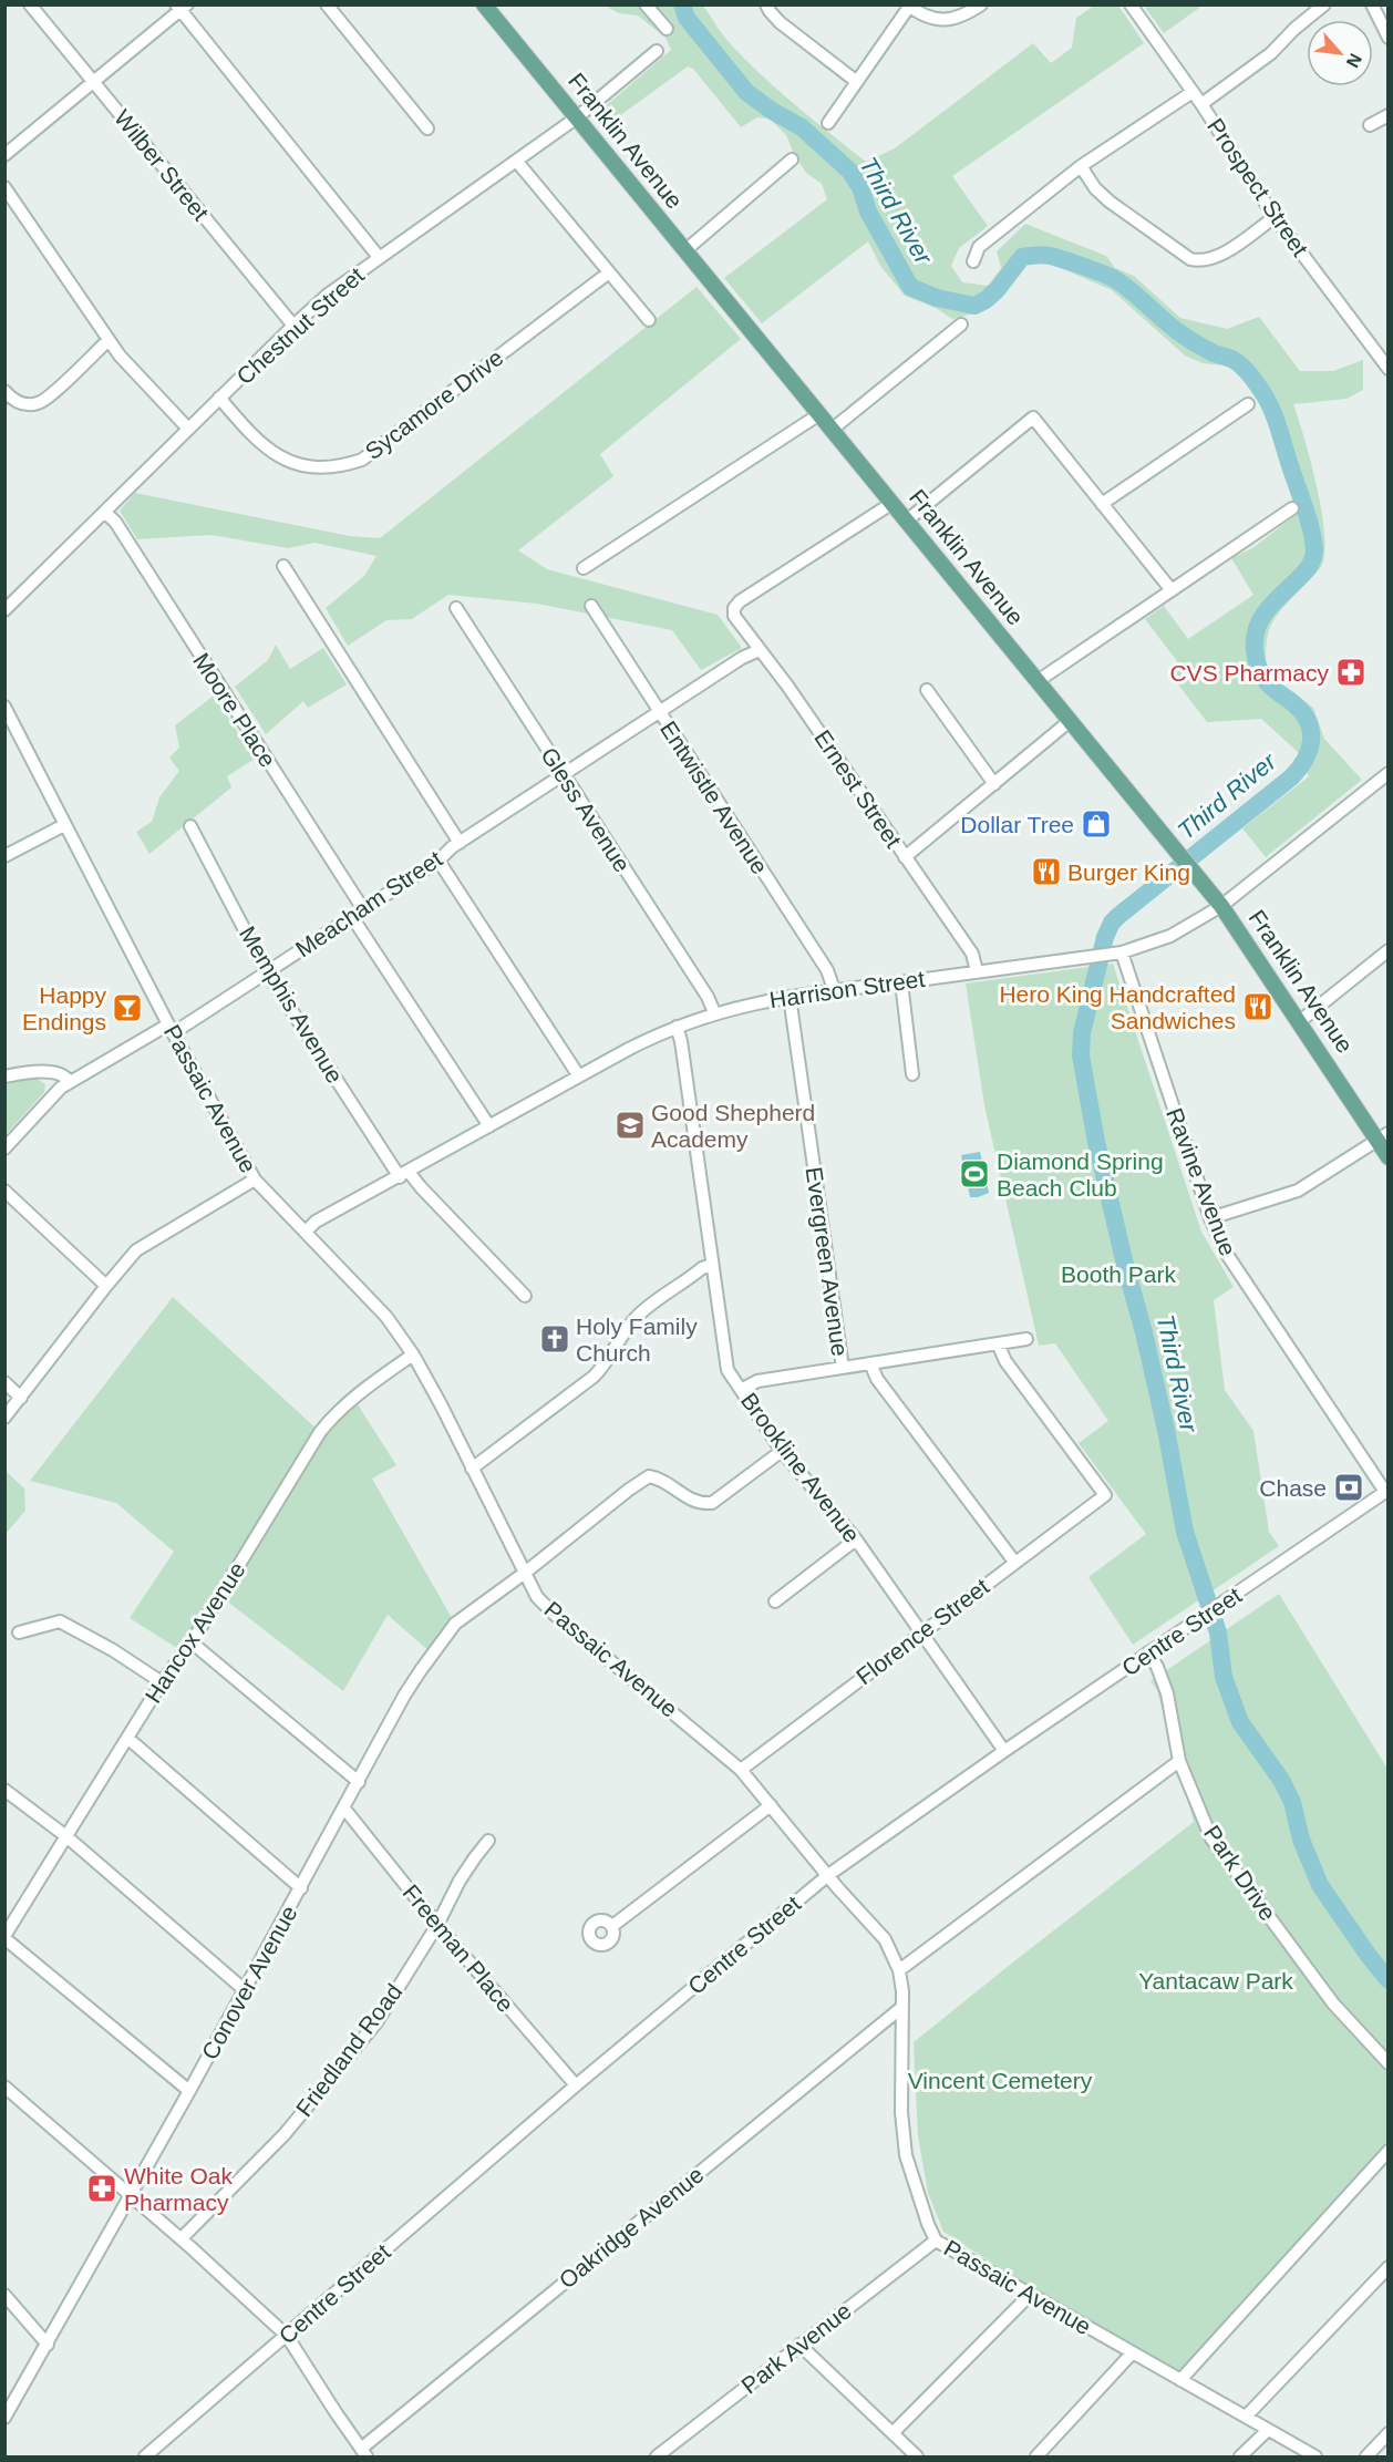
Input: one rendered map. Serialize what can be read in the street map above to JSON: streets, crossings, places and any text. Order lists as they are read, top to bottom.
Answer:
{
  "streets": {
    "main road": ["Franklin Avenue"],
    "street": [
      "Wilber Street",
      "Prospect Street",
      "Chestnut Street",
      "Sycamore Drive",
      "Moore Place",
      "Ernest Street",
      "Entwistle Avenue",
      "Gless Avenue",
      "Meacham Street",
      "Harrison Street",
      "Memphis Avenue",
      "Passaic Avenue",
      "Ravine Avenue",
      "Evergreen Avenue",
      "Brookline Avenue",
      "Florence Street",
      "Centre Street",
      "Hancox Avenue",
      "Park Drive",
      "Freeman Place",
      "Conover Avenue",
      "Friedland Road",
      "Oakridge Avenue",
      "Park Avenue"
    ]
  },
  "crossings": [
    ["Franklin Avenue", "Chestnut Street"],
    ["Franklin Avenue", "Ernest Street"],
    ["Franklin Avenue", "Harrison Street"],
    ["Wilber Street", "Chestnut Street"],
    ["Chestnut Street", "Sycamore Drive"],
    ["Chestnut Street", "Moore Place"],
    ["Moore Place", "Meacham Street"],
    ["Moore Place", "Harrison Street"],
    ["Ernest Street", "Meacham Street"],
    ["Ernest Street", "Harrison Street"],
    ["Entwistle Avenue", "Meacham Street"],
    ["Entwistle Avenue", "Harrison Street"],
    ["Gless Avenue", "Meacham Street"],
    ["Gless Avenue", "Harrison Street"],
    ["Meacham Street", "Memphis Avenue"],
    ["Meacham Street", "Passaic Avenue"],
    ["Harrison Street", "Memphis Avenue"],
    ["Harrison Street", "Passaic Avenue"],
    ["Harrison Street", "Ravine Avenue"],
    ["Harrison Street", "Evergreen Avenue"],
    ["Harrison Street", "Brookline Avenue"],
    ["Passaic Avenue", "Florence Street"],
    ["Passaic Avenue", "Centre Street"],
    ["Passaic Avenue", "Hancox Avenue"],
    ["Passaic Avenue", "Conover Avenue"],
    ["Passaic Avenue", "Oakridge Avenue"],
    ["Passaic Avenue", "Park Avenue"],
    ["Ravine Avenue", "Centre Street"],
    ["Evergreen Avenue", "Florence Street"],
    ["Brookline Avenue", "Florence Street"],
    ["Brookline Avenue", "Centre Street"],
    ["Brookline Avenue", "Conover Avenue"],
    ["Centre Street", "Park Drive"],
    ["Centre Street", "Freeman Place"],
    ["Freeman Place", "Conover Avenue"],
    ["Freeman Place", "Friedland Road"]
  ],
  "water": ["Third River"],
  "parks": ["Booth Park", "Yantacaw Park", "Vincent Cemetery"],
  "places": {
    "pharmacy": ["CVS Pharmacy", "White Oak Pharmacy"],
    "shop": ["Dollar Tree"],
    "restaurant": ["Burger King", "Hero King Handcrafted Sandwiches"],
    "bar": ["Happy Endings"],
    "school or university": ["Good Shepherd Academy"],
    "sports": ["Diamond Spring Beach Club"],
    "church": ["Holy Family Church"],
    "bank": ["Chase"]
  },
  "north": "bottom right"
}
